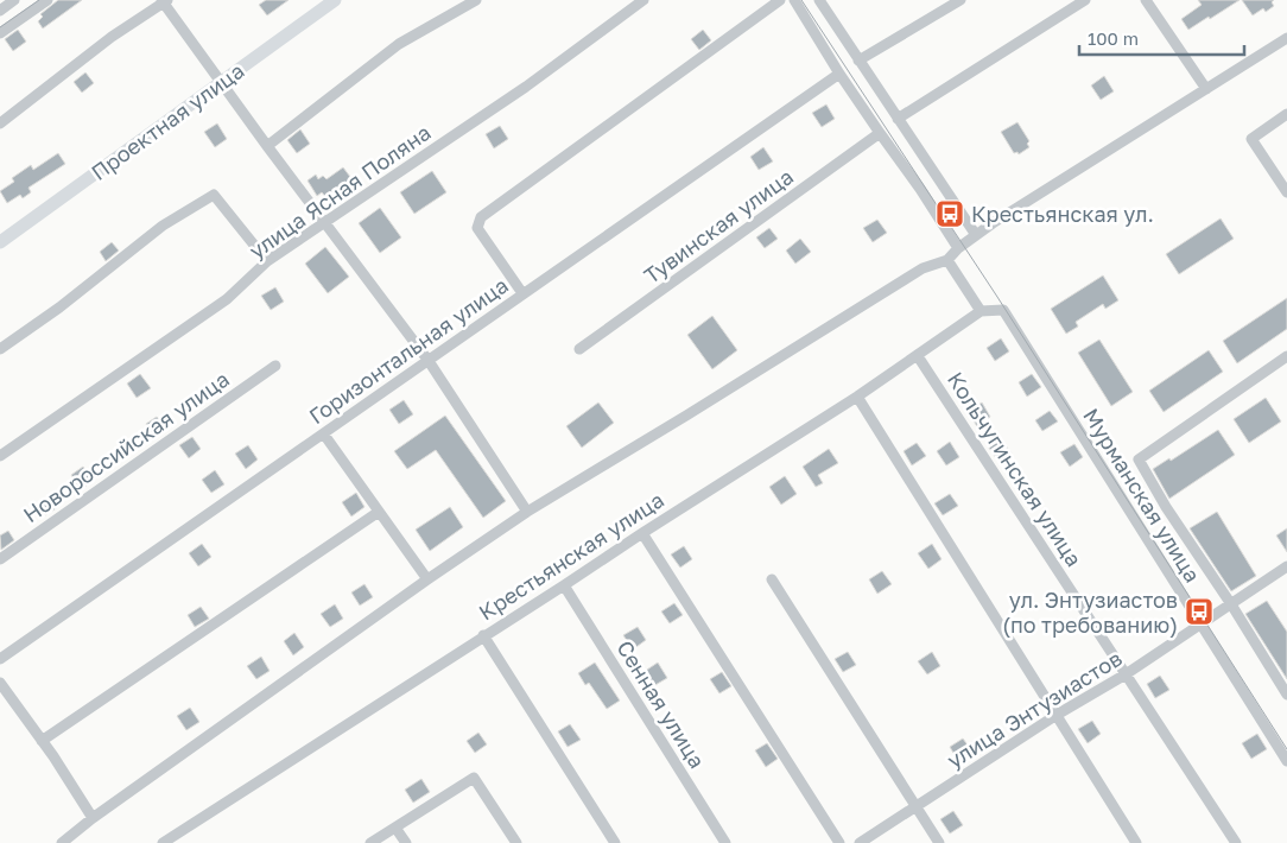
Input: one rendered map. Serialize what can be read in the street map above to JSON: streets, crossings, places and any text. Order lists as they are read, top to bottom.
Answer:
{
  "streets": {
    "main road": ["Проектная улица"],
    "street": [
      "улица Ясная Поляна",
      "Тувинская улица",
      "Горизонтальная улица",
      "Новороссийская улица",
      "Кольчугинская улица",
      "Мурманская улица",
      "Крестьянская улица",
      "Сенная улица",
      "улица Энтузиастов"
    ]
  },
  "crossings": [
    ["Кольчугинская улица", "Крестьянская улица"],
    ["Кольчугинская улица", "улица Энтузиастов"],
    ["Мурманская улица", "Крестьянская улица"],
    ["Мурманская улица", "улица Энтузиастов"],
    ["Крестьянская улица", "Сенная улица"]
  ],
  "places": {
    "bus stop": ["Крестьянская ул.", "ул. Энтузиастов (по требованию)"]
  },
  "scale_bar": "100 m"
}
